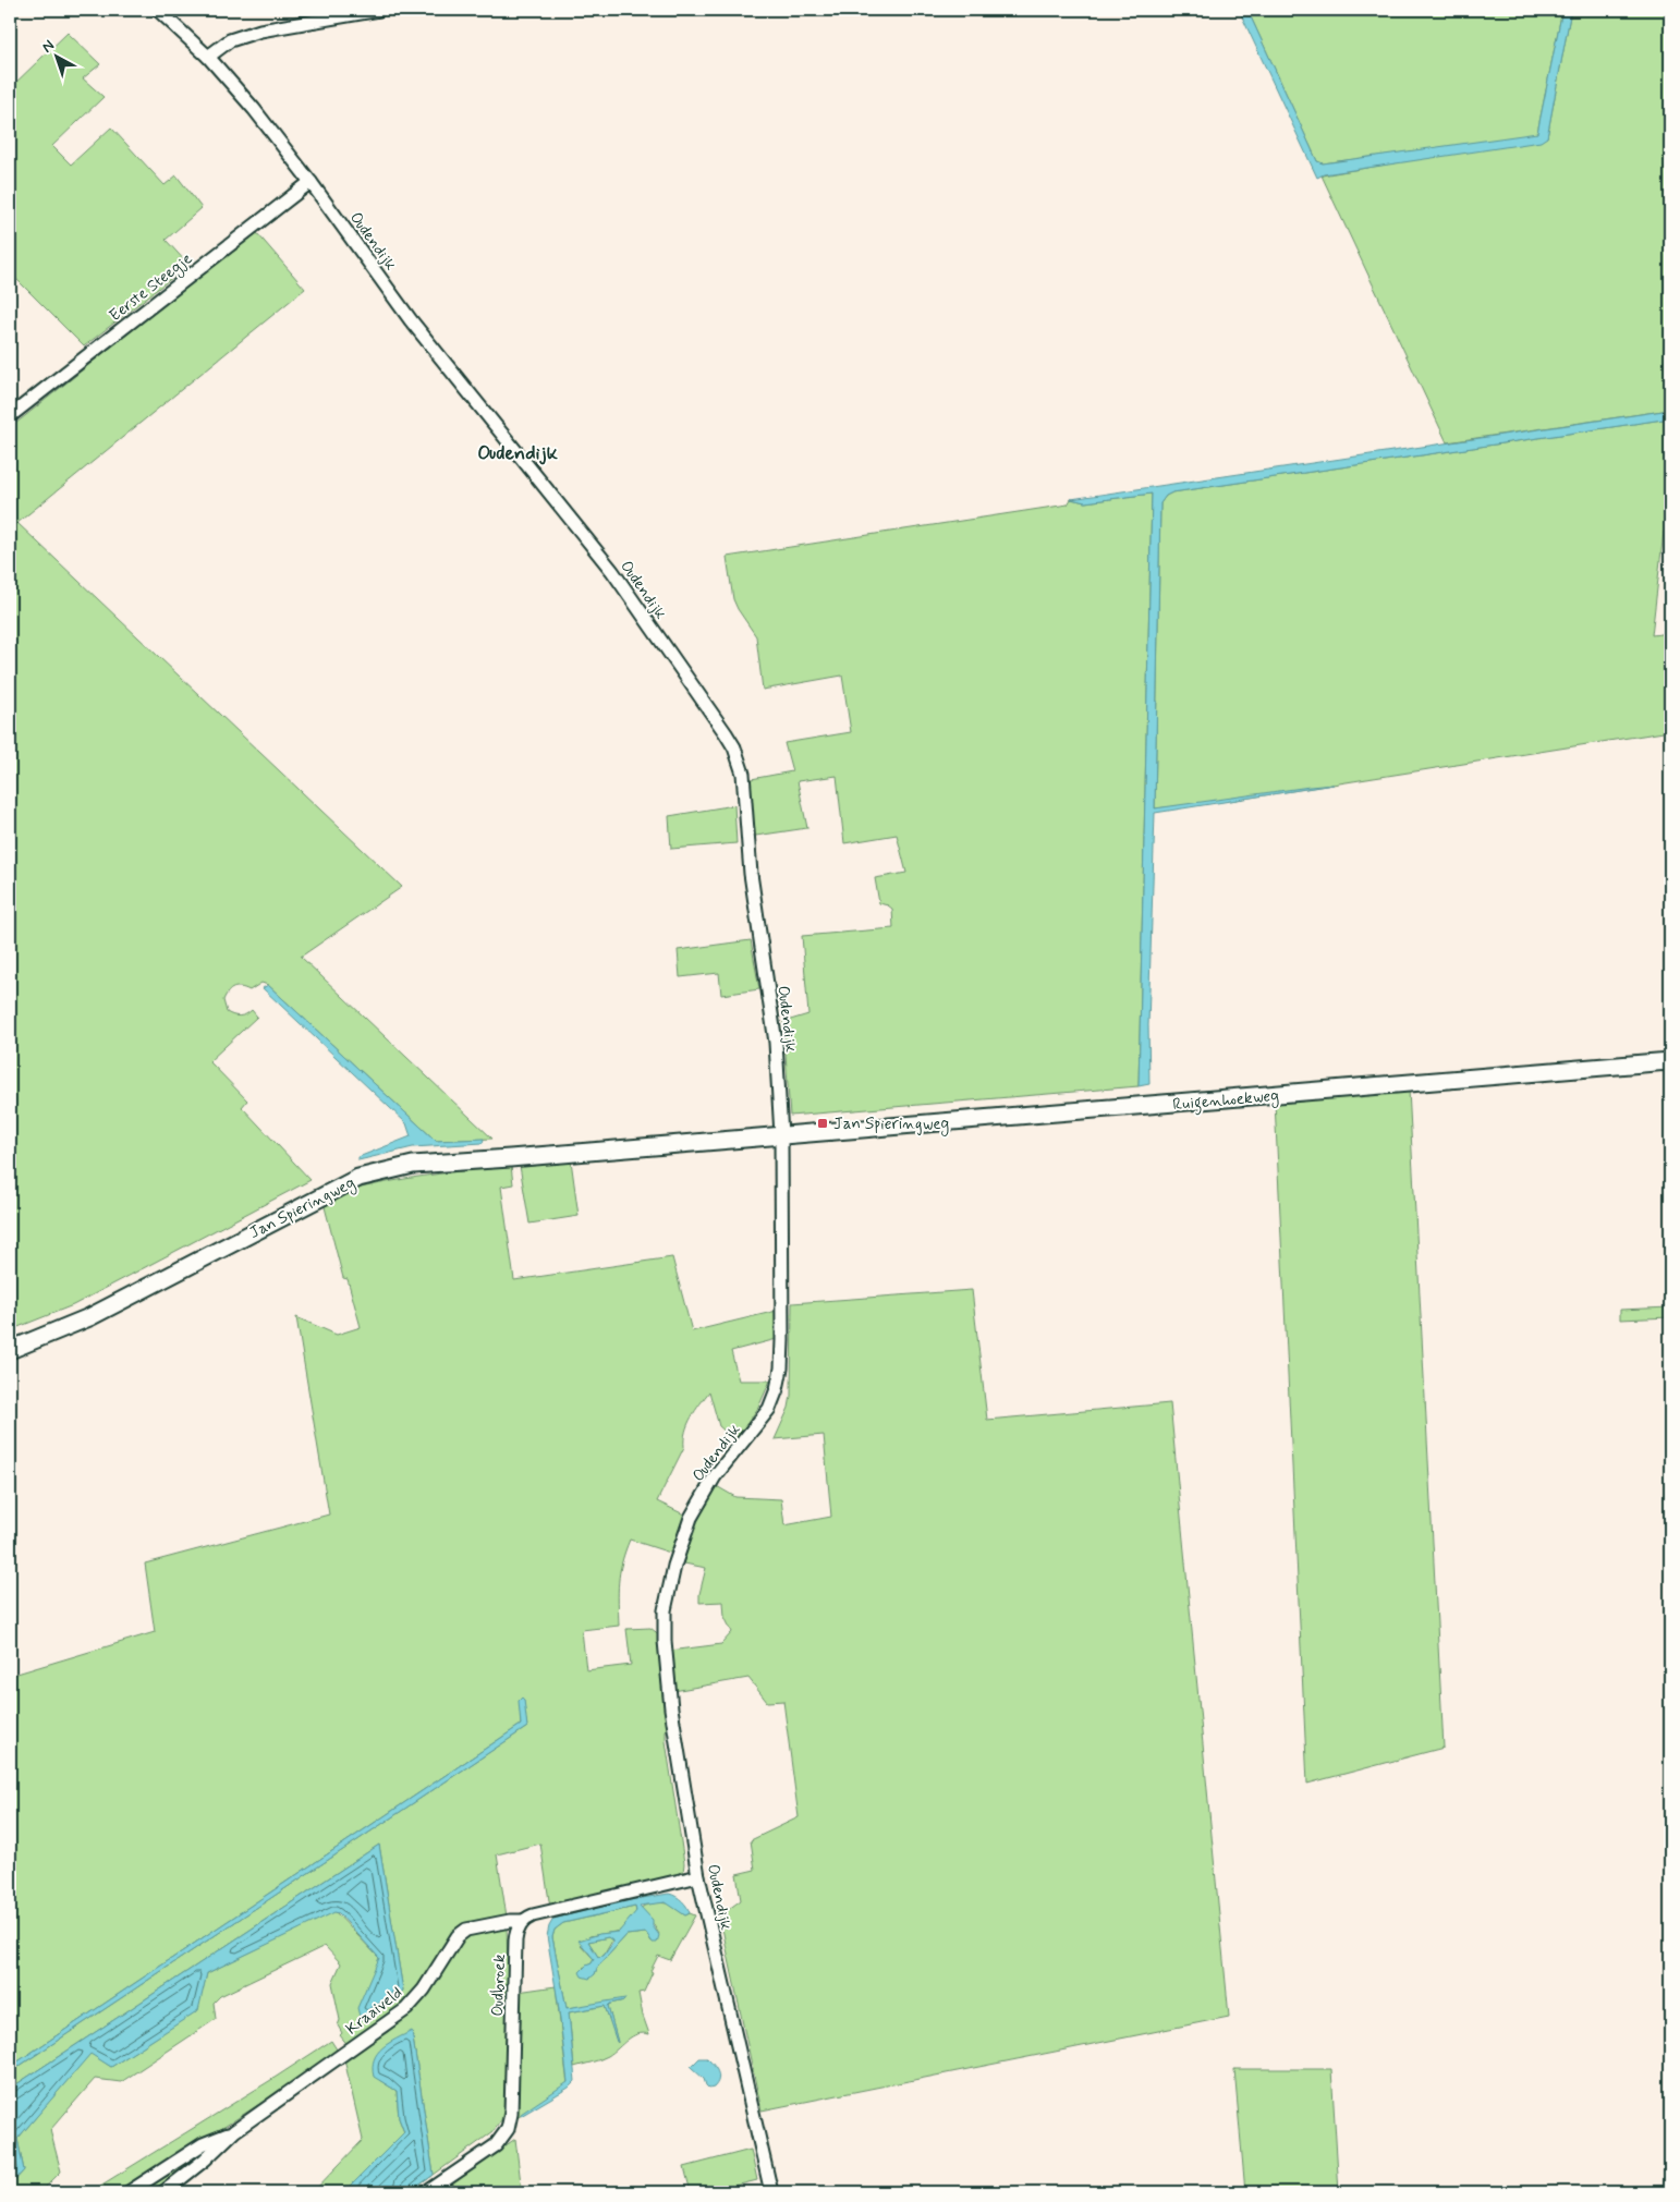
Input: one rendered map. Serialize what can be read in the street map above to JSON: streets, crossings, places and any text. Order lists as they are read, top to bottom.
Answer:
{
  "streets": {
    "street": [
      "Oudendijk",
      "Eerste Steegje",
      "Ruigenhoekweg",
      "Jan Spieringweg",
      "Oudbroek",
      "Kraaiveld"
    ]
  },
  "crossings": [
    ["Oudendijk", "Eerste Steegje"],
    ["Oudendijk", "Ruigenhoekweg"],
    ["Oudendijk", "Jan Spieringweg"],
    ["Ruigenhoekweg", "Jan Spieringweg"],
    ["Oudbroek", "Kraaiveld"]
  ],
  "districts": ["Oudendijk"],
  "places": {
    "transit": ["Jan Spieringweg"]
  },
  "north": "top left"
}
